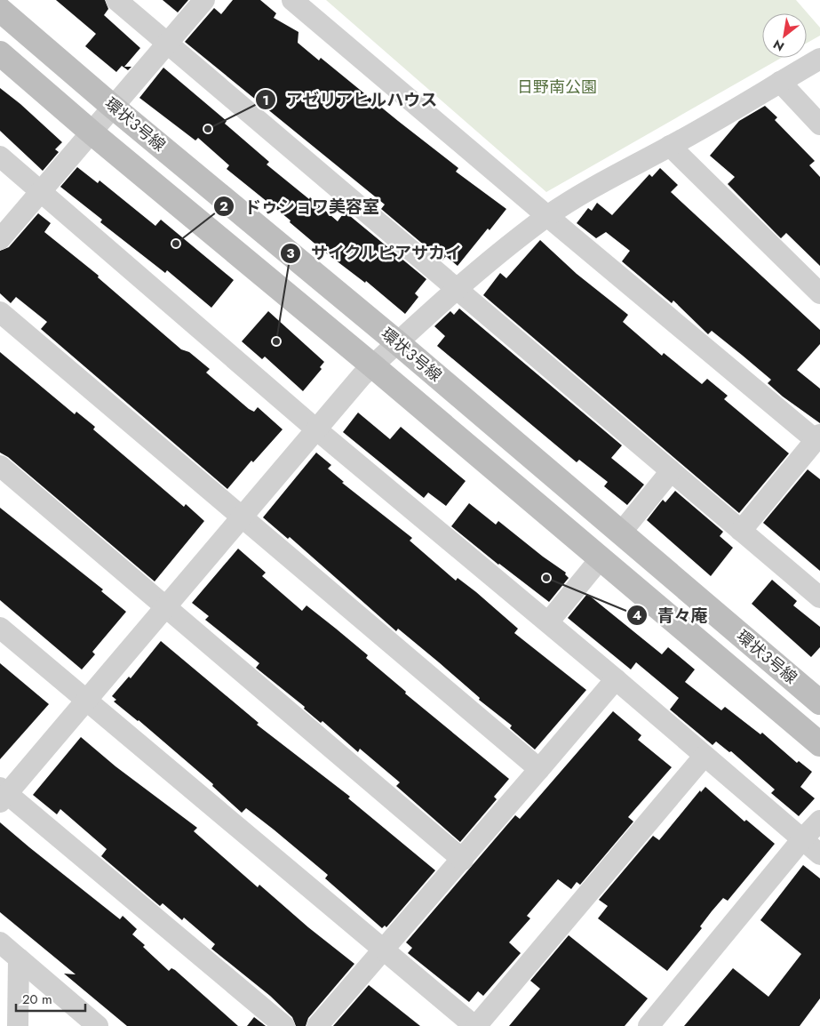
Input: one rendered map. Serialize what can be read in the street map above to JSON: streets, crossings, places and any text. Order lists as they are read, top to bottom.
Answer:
{
  "streets": {
    "street": ["環状3号線"]
  },
  "parks": ["日野南公園"],
  "places": [
    "アゼリアヒルハウス",
    "ドゥショワ美容室",
    "サイクルピアサカイ",
    "青々庵"
  ],
  "scale_bar": "20 m",
  "north": "bottom left"
}
